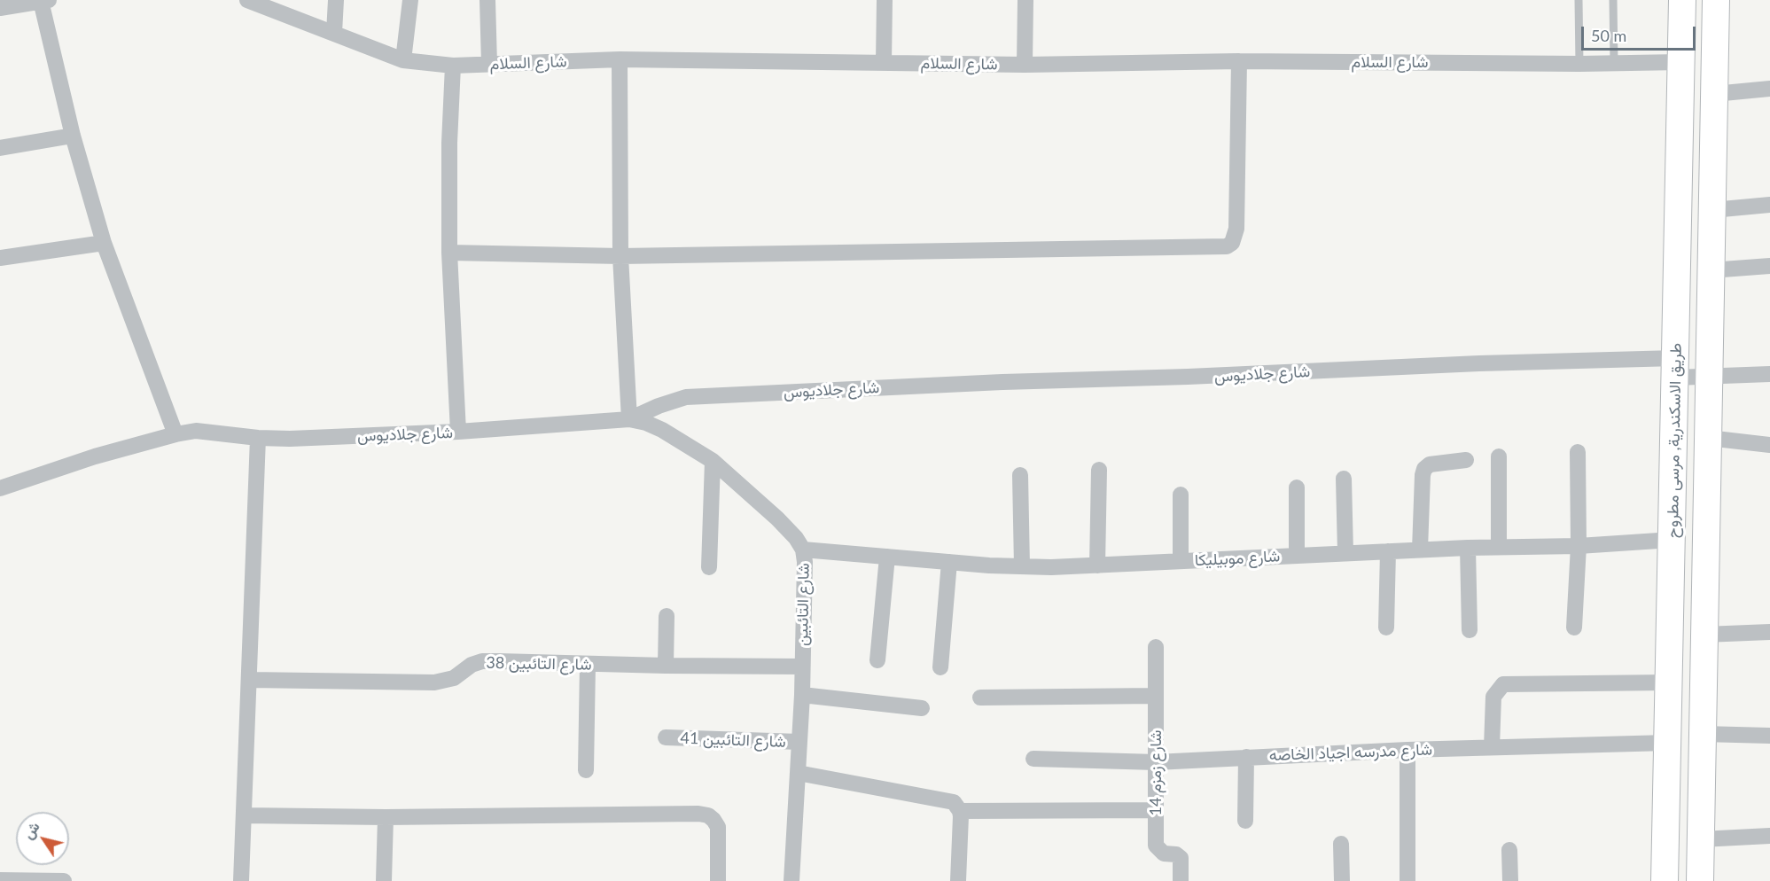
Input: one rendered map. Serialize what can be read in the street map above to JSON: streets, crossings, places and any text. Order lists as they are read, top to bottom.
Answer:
{
  "streets": {
    "main road": ["طريق الاسكندرية, مرسى مطروح"],
    "street": [
      "شارع السلام",
      "شارع جلاديوس",
      "شارع موبيليكا",
      "شارع التائبين",
      "شارع التائبين 38",
      "شارع التائبين 41",
      "شارع مدرسه اجياد الخاصه",
      "شارع زمزم 14"
    ]
  },
  "crossings": [
    ["شارع السلام", "طريق الاسكندرية, مرسى مطروح"],
    ["شارع جلاديوس", "طريق الاسكندرية, مرسى مطروح"],
    ["شارع جلاديوس", "شارع التائبين"],
    ["طريق الاسكندرية, مرسى مطروح", "شارع موبيليكا"],
    ["طريق الاسكندرية, مرسى مطروح", "شارع مدرسه اجياد الخاصه"],
    ["شارع موبيليكا", "شارع التائبين"],
    ["شارع التائبين", "شارع التائبين 38"],
    ["شارع التائبين", "شارع التائبين 41"],
    ["شارع مدرسه اجياد الخاصه", "شارع زمزم 14"]
  ],
  "scale_bar": "50 m",
  "north": "top left"
}
